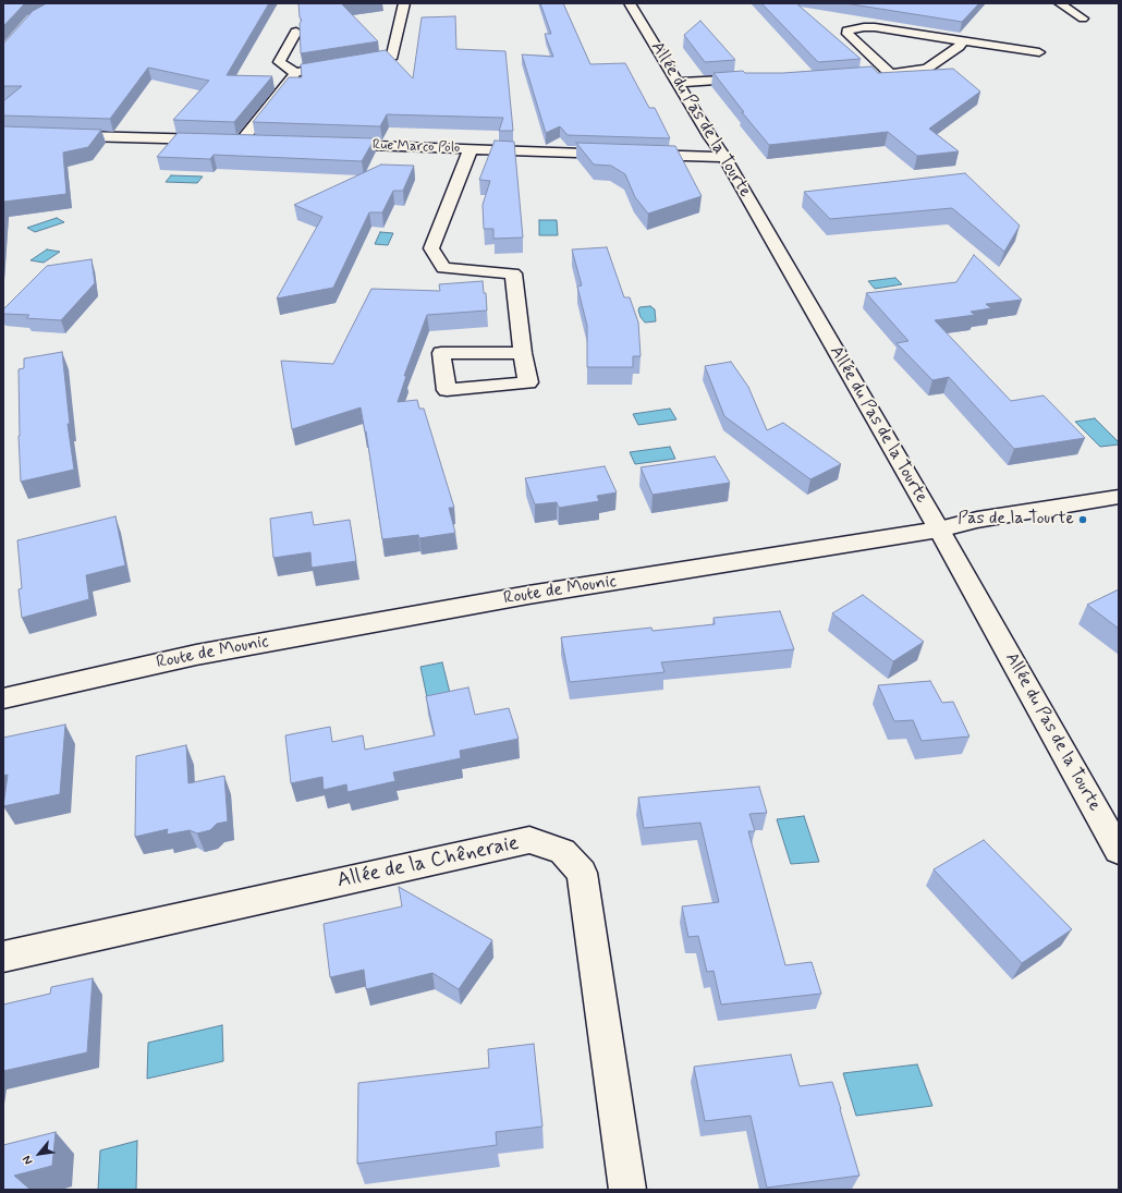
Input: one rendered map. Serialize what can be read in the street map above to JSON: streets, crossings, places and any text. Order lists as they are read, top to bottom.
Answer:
{
  "streets": {
    "street": [
      "Allée du Pas de la Tourte",
      "Rue Marco Polo",
      "Route de Mounic",
      "Allée de la Chêneraie"
    ]
  },
  "crossings": [
    ["Allée du Pas de la Tourte", "Route de Mounic"]
  ],
  "places": ["Pas de la Tourte"],
  "north": "bottom left"
}
